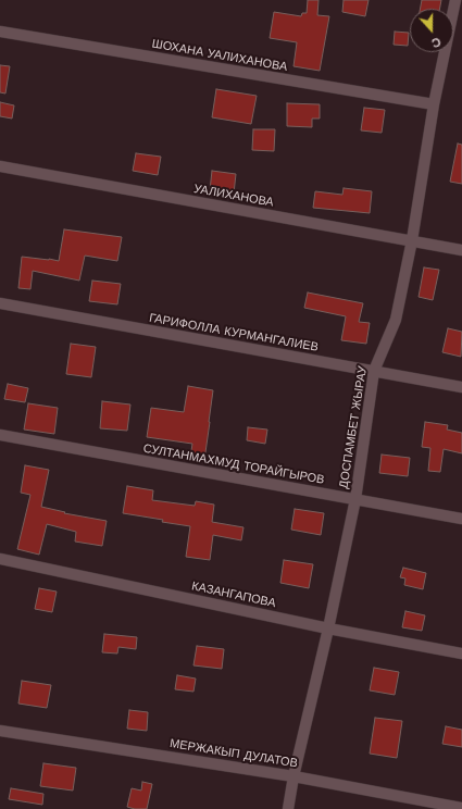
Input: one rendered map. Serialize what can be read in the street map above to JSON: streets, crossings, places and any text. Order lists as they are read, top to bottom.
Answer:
{
  "streets": {
    "street": [
      "ШОХАНА УАЛИХАНОВА",
      "УАЛИХАНОВА",
      "ГАРИФОЛЛА КУРМАНГАЛИЕВ",
      "ДОСПАМБЕТ ЖЫРАУ",
      "СУЛТАНМАХМУД ТОРАЙГЫРОВ",
      "КАЗАНГАПОВА",
      "МЕРЖАКЫП ДУЛАТОВ"
    ]
  },
  "crossings": [
    ["ШОХАНА УАЛИХАНОВА", "ДОСПАМБЕТ ЖЫРАУ"],
    ["УАЛИХАНОВА", "ДОСПАМБЕТ ЖЫРАУ"],
    ["ГАРИФОЛЛА КУРМАНГАЛИЕВ", "ДОСПАМБЕТ ЖЫРАУ"],
    ["ДОСПАМБЕТ ЖЫРАУ", "СУЛТАНМАХМУД ТОРАЙГЫРОВ"],
    ["ДОСПАМБЕТ ЖЫРАУ", "КАЗАНГАПОВА"],
    ["ДОСПАМБЕТ ЖЫРАУ", "МЕРЖАКЫП ДУЛАТОВ"]
  ],
  "north": "bottom"
}
